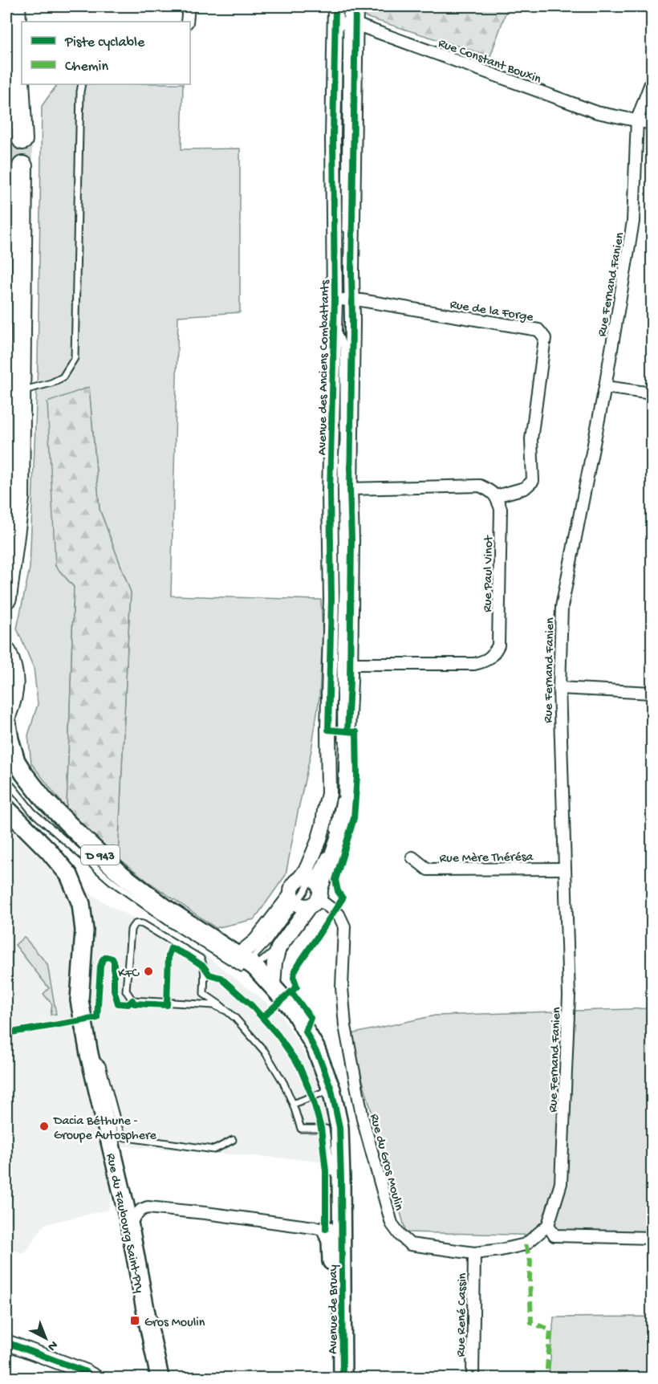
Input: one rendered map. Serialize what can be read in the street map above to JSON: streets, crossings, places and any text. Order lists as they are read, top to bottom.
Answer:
{
  "streets": {
    "main road": ["D 943", "Rue du Faubourg Saint-Pry", "Avenue de Bruay"],
    "street": [
      "Rue Constant Bouxin",
      "Rue Fernand Fanien",
      "Rue de la Forge",
      "Avenue des Anciens Combattants",
      "Rue Paul Vinot",
      "Rue Mère Thérésa",
      "Rue du Gros Moulin",
      "Rue René Cassin"
    ]
  },
  "crossings": [
    ["Rue Constant Bouxin", "Rue Fernand Fanien"],
    ["Rue Constant Bouxin", "Avenue des Anciens Combattants"],
    ["Rue Fernand Fanien", "Rue Mère Thérésa"],
    ["Rue Fernand Fanien", "Rue du Gros Moulin"],
    ["Rue de la Forge", "Avenue des Anciens Combattants"],
    ["Rue de la Forge", "Rue Paul Vinot"],
    ["Avenue des Anciens Combattants", "Rue Paul Vinot"],
    ["Avenue des Anciens Combattants", "D 943"],
    ["Avenue des Anciens Combattants", "Rue du Gros Moulin"],
    ["D 943", "Avenue de Bruay"],
    ["Rue du Gros Moulin", "Rue René Cassin"]
  ],
  "places": {
    "other": ["KFC", "Dacia Béthune - Groupe Autosphere"],
    "transit": ["Gros Moulin"]
  },
  "legend": ["Piste cyclable", "Chemin"],
  "north": "bottom right"
}
